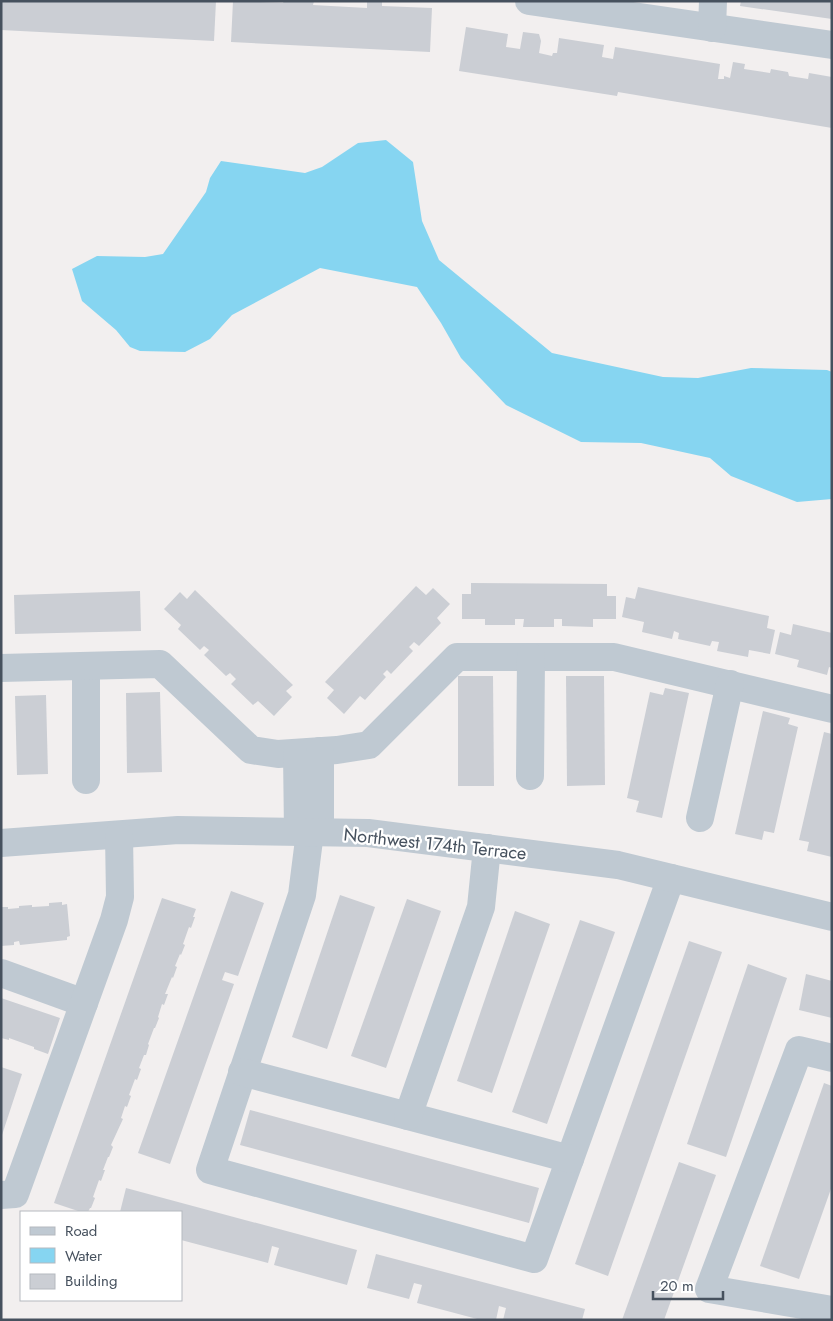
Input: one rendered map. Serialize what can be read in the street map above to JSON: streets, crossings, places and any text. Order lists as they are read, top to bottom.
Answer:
{
  "streets": {
    "street": ["Northwest 174th Terrace"]
  },
  "legend": ["Road", "Water", "Building"],
  "scale_bar": "20 m"
}
